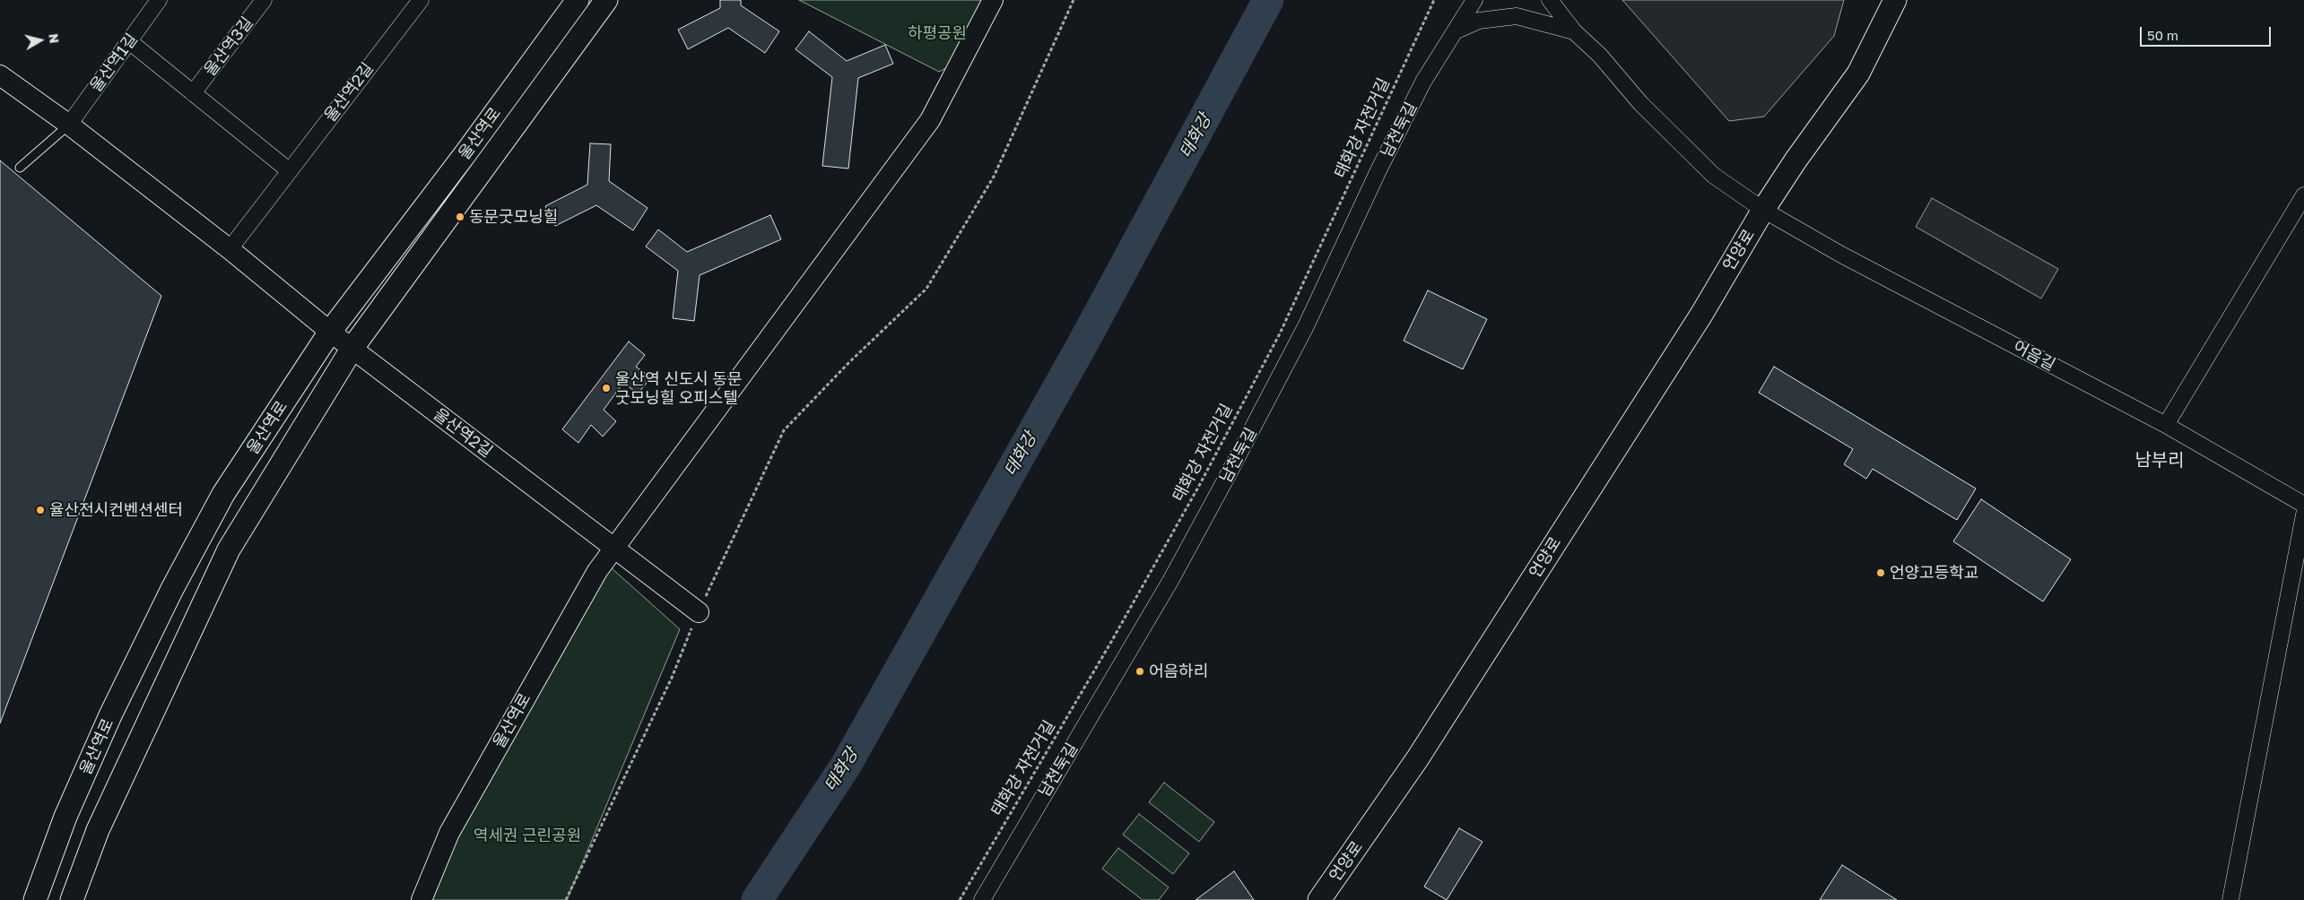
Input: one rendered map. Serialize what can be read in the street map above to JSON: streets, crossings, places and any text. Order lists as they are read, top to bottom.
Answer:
{
  "streets": {
    "main road": ["울산역로", "언양로"],
    "street": [
      "울산역3길",
      "울산역1길",
      "울산역2길",
      "남천둑길",
      "어음길"
    ],
    "path": ["태화강 자전거길"]
  },
  "crossings": [
    ["울산역1길", "울산역2길"],
    ["울산역2길", "울산역로"],
    ["언양로", "어음길"]
  ],
  "districts": ["남부리"],
  "water": ["태화강"],
  "parks": ["하평공원", "역세권 근린공원"],
  "places": [
    "동문굿모닝힐",
    "울산역 신도시 동문 굿모닝힐 오피스텔",
    "율산전시컨벤션센터",
    "언양고등학교",
    "어음하리"
  ],
  "scale_bar": "50 m",
  "north": "right"
}
